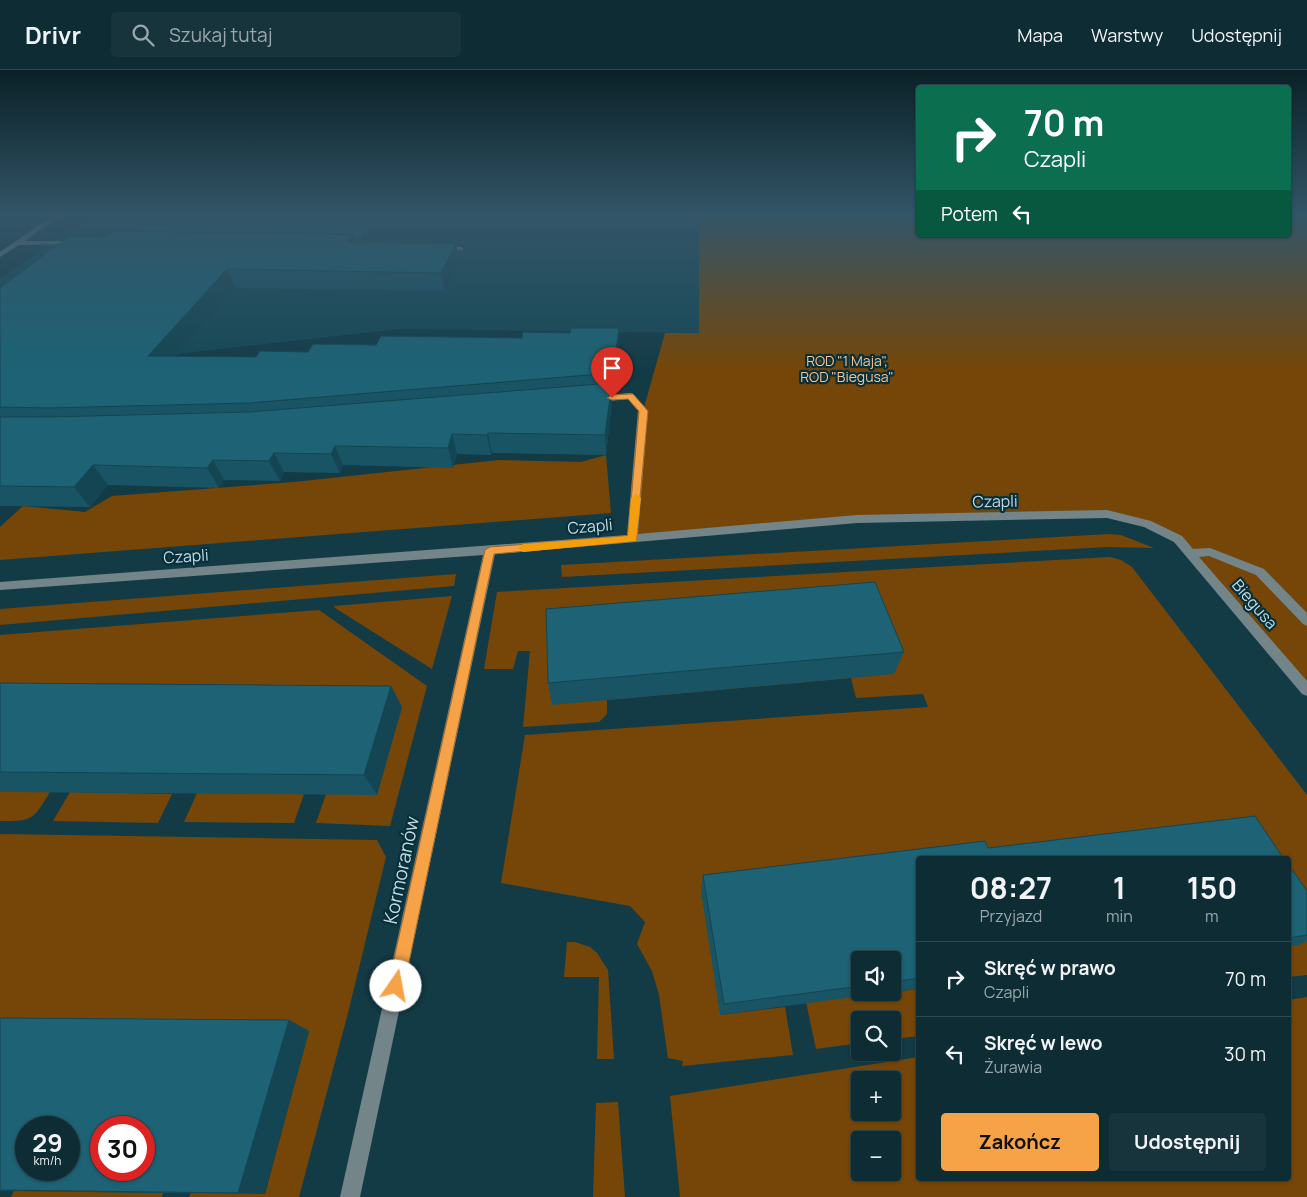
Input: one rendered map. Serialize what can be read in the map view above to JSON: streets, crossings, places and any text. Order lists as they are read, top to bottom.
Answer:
{
  "streets": {
    "street": ["Czapli", "Biegusa", "Kormoranów"]
  },
  "crossings": [
    ["Czapli", "Biegusa"],
    ["Czapli", "Kormoranów"]
  ],
  "parks": ["ROD \"1 Maja\", ROD \"Biegusa\""],
  "page": {
    "header": "Drivr",
    "search": "Szukaj tutaj",
    "nav": ["Mapa", "Warstwy", "Udostępnij"],
    "turn": ["70 m", "Czapli"],
    "then": "Potem",
    "eta": [
      "08:27",
      "Przyjazd",
      "1",
      "min",
      "150",
      "m"
    ],
    "list": [
      {
        "name": "Skręć w prawo",
        "note": "Czapli",
        "value": "70 m"
      },
      {
        "name": "Skręć w lewo",
        "note": "Żurawia",
        "value": "30 m"
      }
    ],
    "map_buttons": ["+", "−"],
    "buttons": ["Zakończ", "Udostępnij"],
    "speed": "29 km/h",
    "limit": "30"
  }
}
